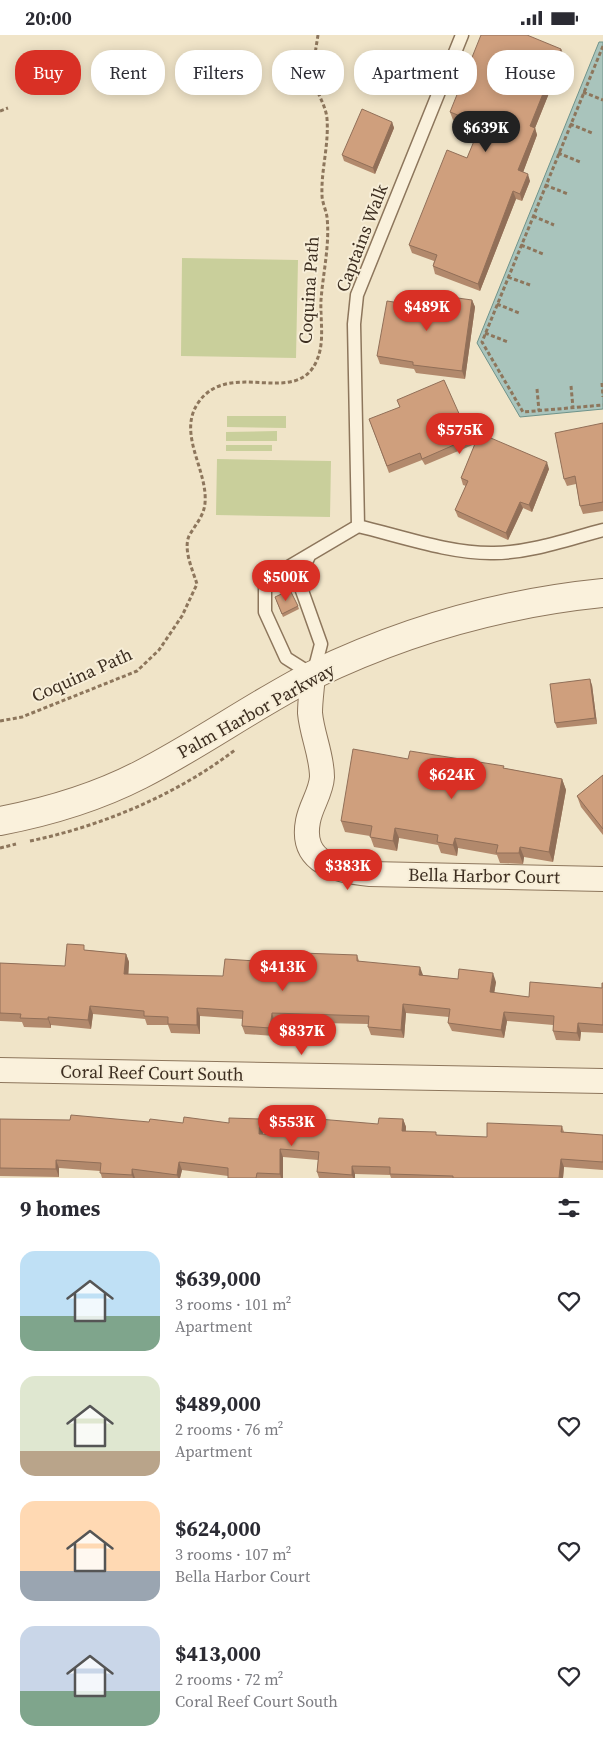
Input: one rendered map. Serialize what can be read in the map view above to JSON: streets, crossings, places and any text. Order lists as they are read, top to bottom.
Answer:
{
  "streets": {
    "street": ["Palm Harbor Parkway", "Bella Harbor Court", "Coral Reef Court South"],
    "lane": ["Captains Walk"],
    "path": ["Coquina Path"]
  },
  "crossings": [
    ["Palm Harbor Parkway", "Bella Harbor Court"]
  ],
  "page": {
    "status": "20:00",
    "chip": [
      "Buy",
      "Rent",
      "Filters",
      "New",
      "Apartment",
      "House"
    ],
    "price": [
      "$639K",
      "$489K",
      "$575K",
      "$500K",
      "$624K",
      "$383K",
      "$413K",
      "$837K",
      "$553K"
    ],
    "heading": "9 homes",
    "list": [
      {
        "name": "$639,000",
        "note": "3 rooms · 101 m² · Apartment"
      },
      {
        "name": "$489,000",
        "note": "2 rooms · 76 m² · Apartment"
      },
      {
        "name": "$624,000",
        "note": "3 rooms · 107 m² · Bella Harbor Court"
      },
      {
        "name": "$413,000",
        "note": "2 rooms · 72 m² · Coral Reef Court South"
      }
    ]
  }
}
